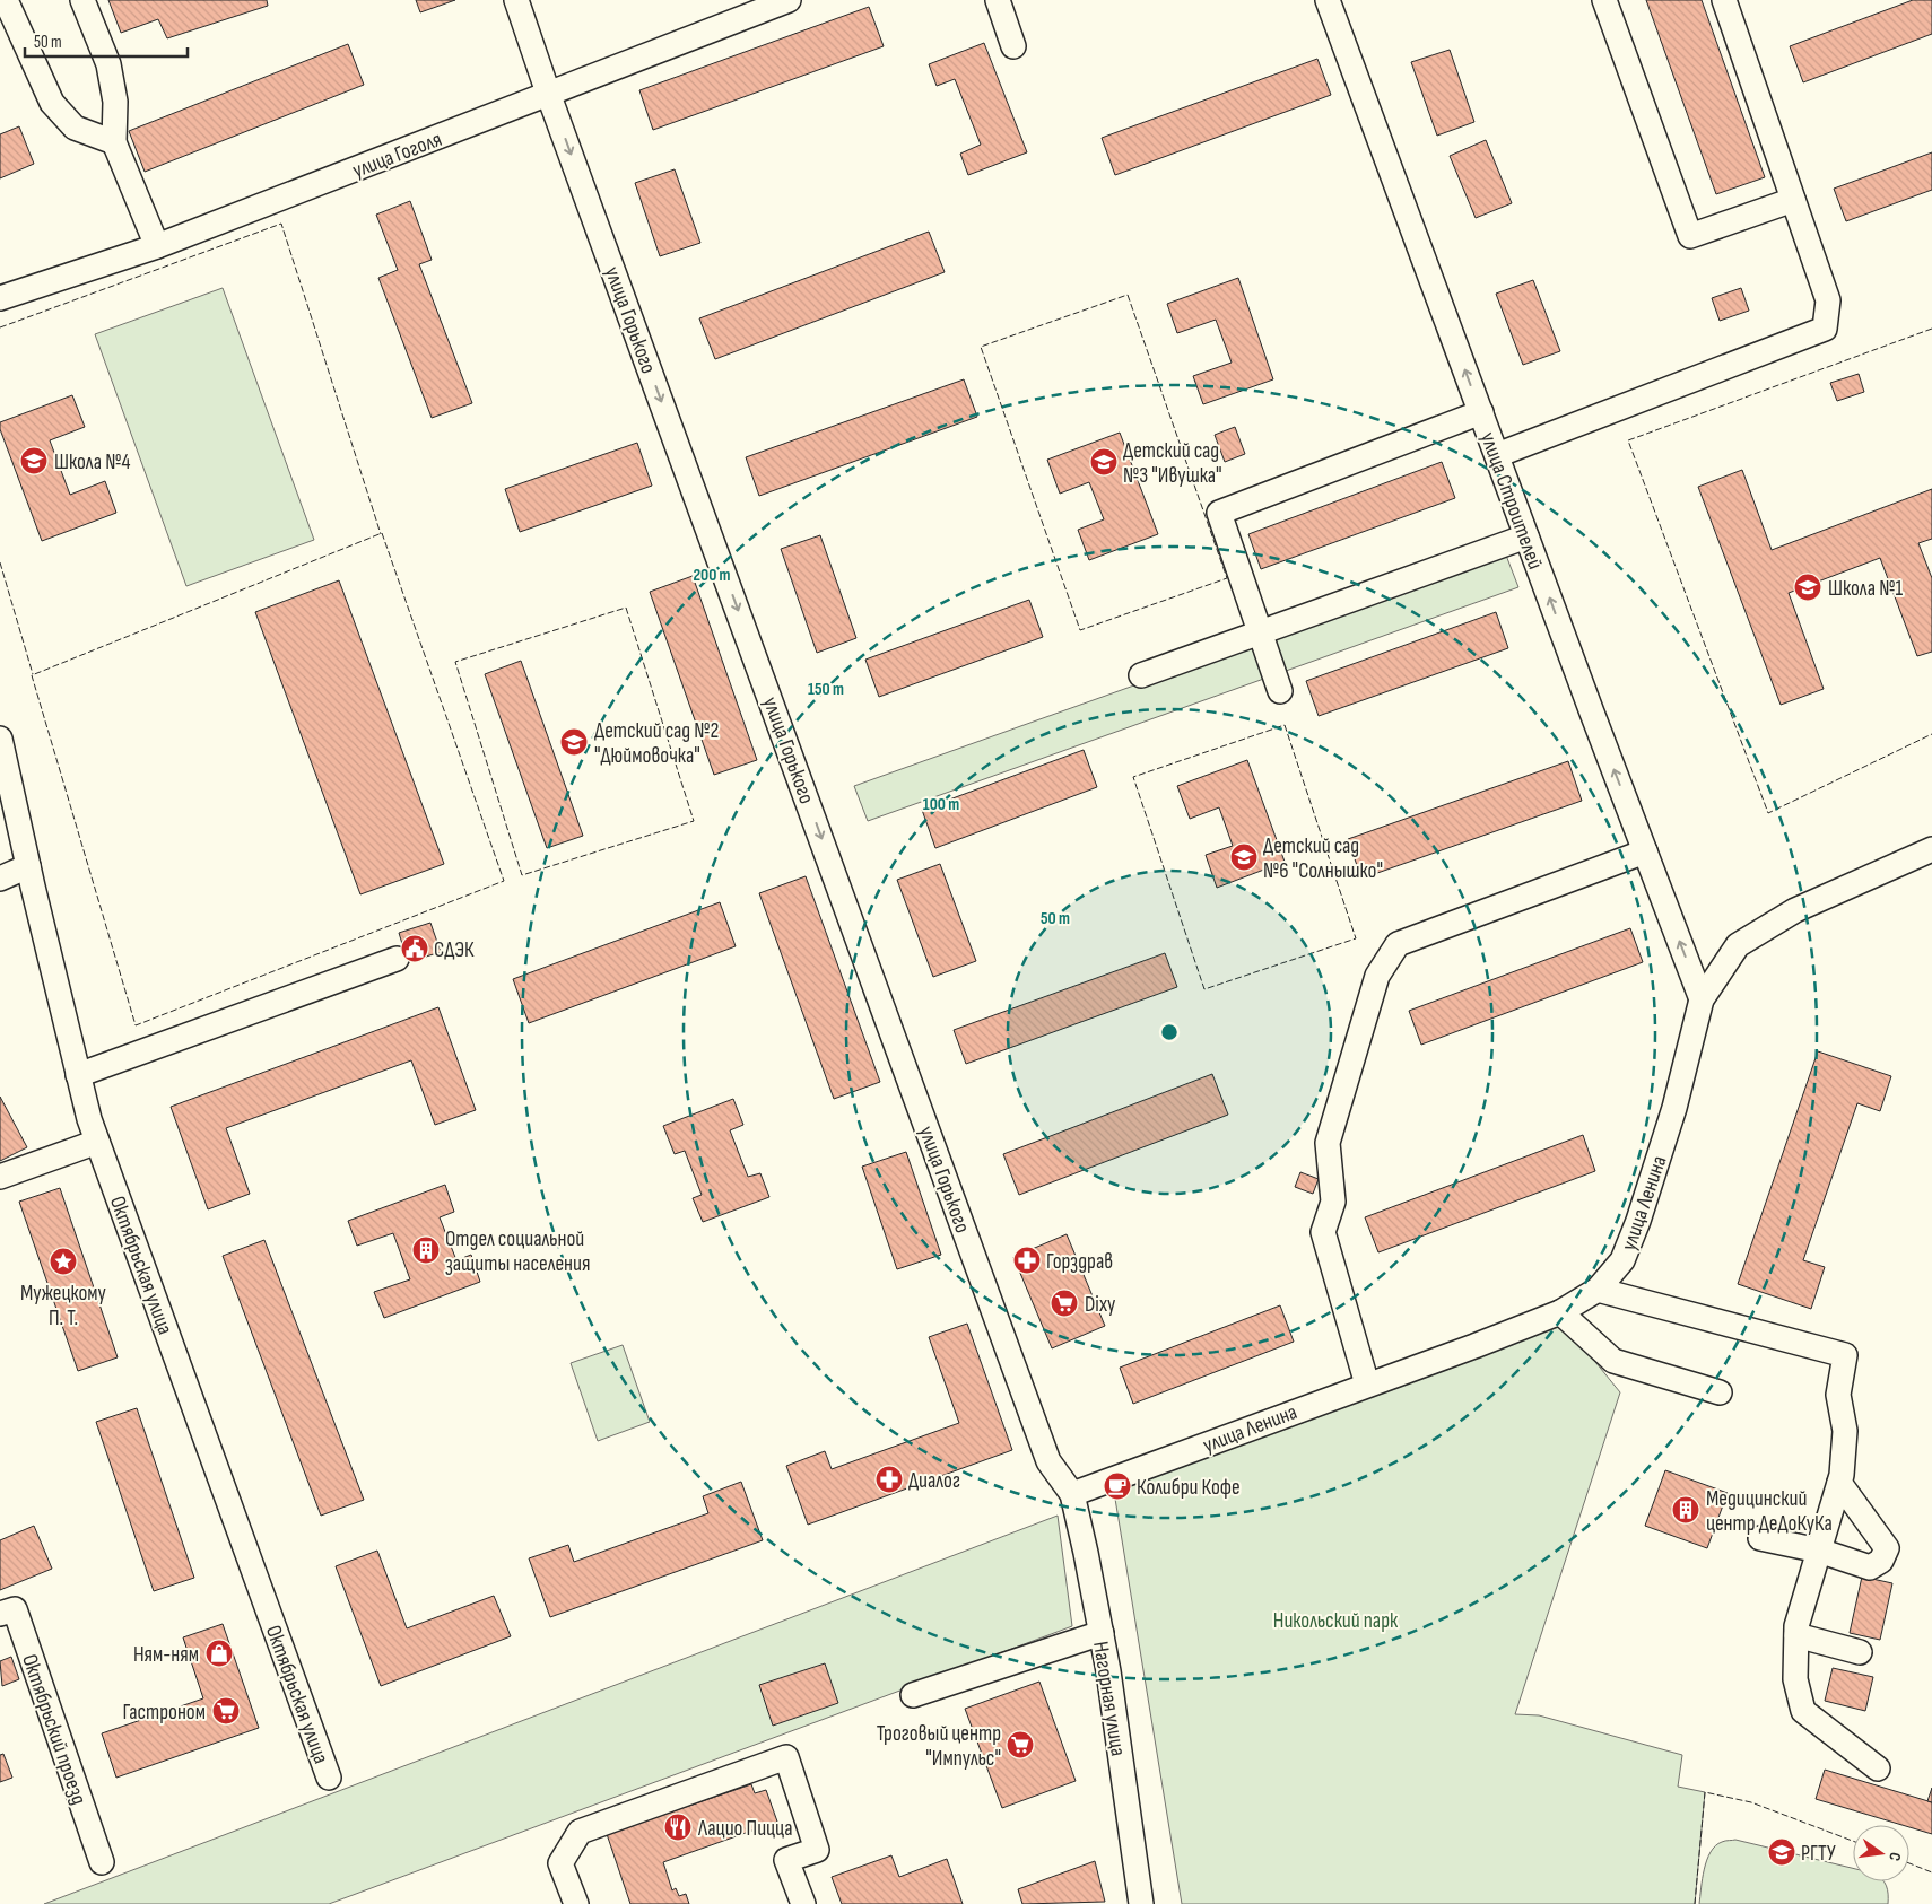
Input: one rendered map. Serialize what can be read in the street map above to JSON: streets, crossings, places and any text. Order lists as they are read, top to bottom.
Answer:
{
  "streets": {
    "street": [
      "улица Гоголя",
      "улица Горького",
      "улица Строителей",
      "улица Ленина",
      "Октябрьская улица",
      "Нагорная улица",
      "Октябрьский проезд"
    ]
  },
  "crossings": [
    ["улица Гоголя", "улица Горького"],
    ["улица Горького", "улица Ленина"],
    ["улица Горького", "Нагорная улица"],
    ["улица Строителей", "улица Ленина"],
    ["улица Ленина", "Нагорная улица"]
  ],
  "one_way": ["улица Горького", "улица Строителей"],
  "parks": ["Никольский парк"],
  "places": {
    "school or university": [
      "Школа №4",
      "Детский сад №3 \"Ивушка\"",
      "Школа №1",
      "Детский сад №2 \"Дюймовочка\"",
      "Детский сад №6 \"Солнышко\"",
      "РГТУ"
    ],
    "public building": ["СДЭК"],
    "building": ["Отдел социальной защиты населения", "Медицинский центр ДеДоКуКа"],
    "pharmacy": ["Горздрав", "Диалог"],
    "place": ["Мужецкому П. Т."],
    "supermarket": ["Dixy", "Гастроном", "Троговый центр \"Импульс\""],
    "cafe": ["Колибри Кофе"],
    "shop": ["Ням-ням"],
    "restaurant": ["Лацио Пицца"]
  },
  "scale_bar": "50 m",
  "north": "right",
  "rings": [
    "200 m",
    "150 m",
    "100 m",
    "50 m"
  ]
}
